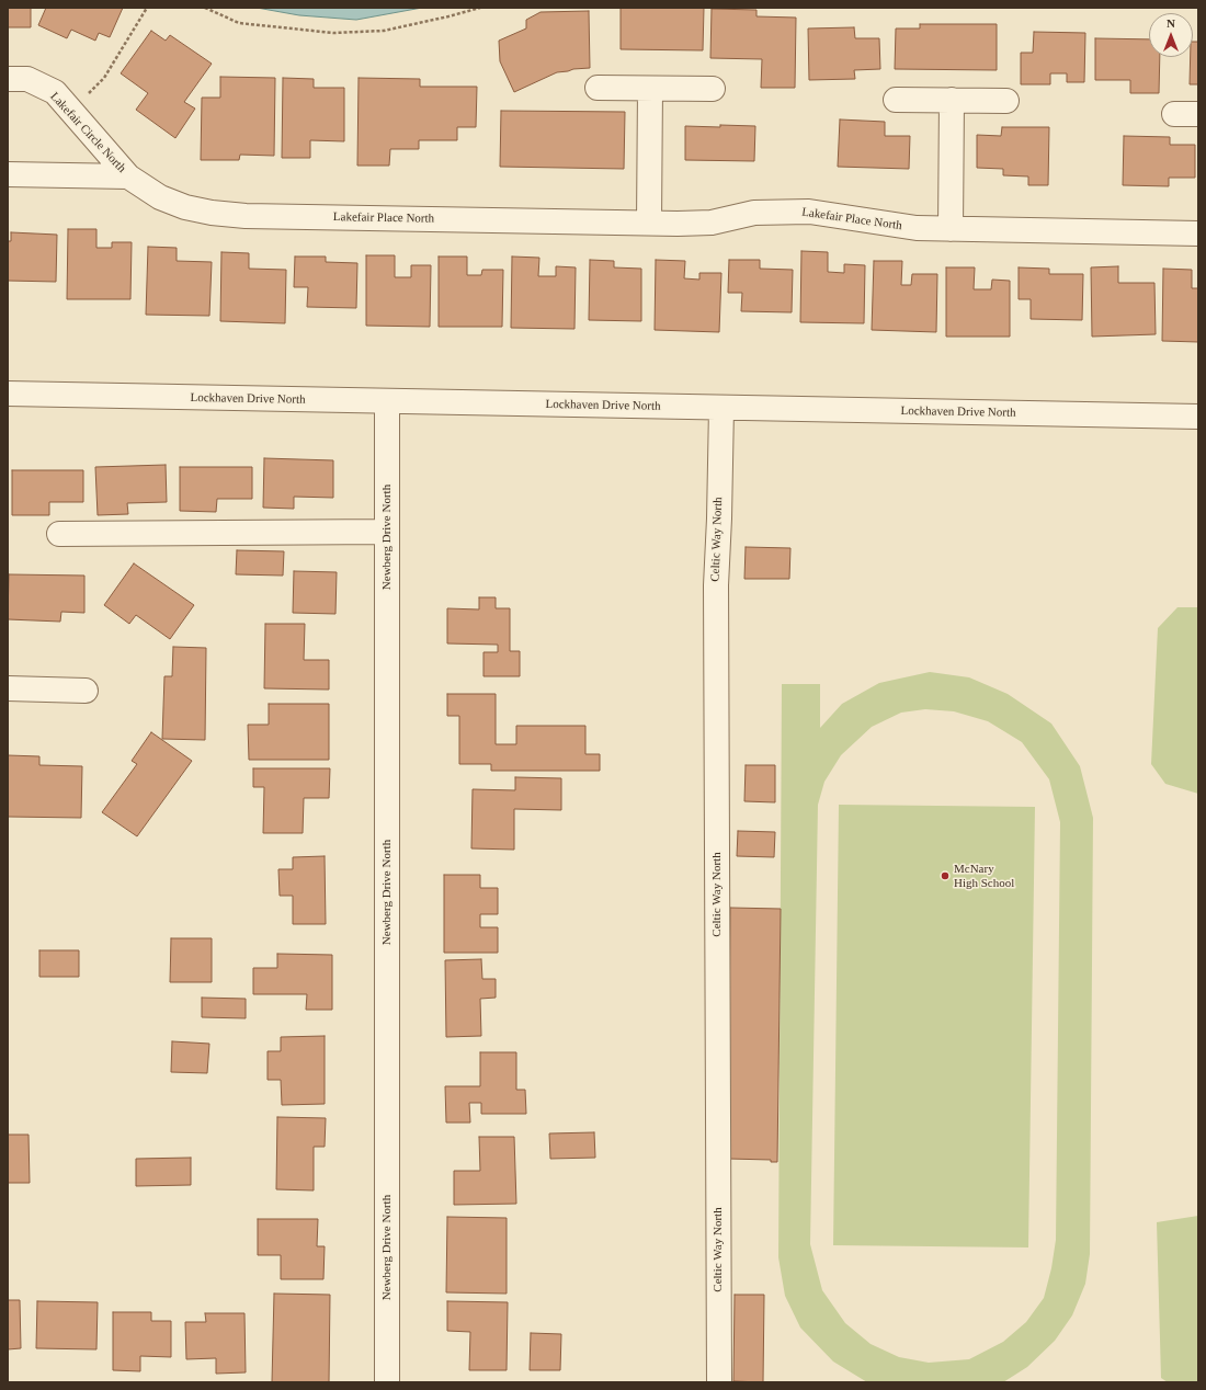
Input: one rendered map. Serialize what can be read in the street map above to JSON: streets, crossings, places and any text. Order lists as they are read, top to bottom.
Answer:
{
  "streets": {
    "street": [
      "Lakefair Circle North",
      "Lakefair Place North",
      "Lockhaven Drive North",
      "Newberg Drive North",
      "Celtic Way North"
    ]
  },
  "crossings": [
    ["Lakefair Circle North", "Lakefair Place North"],
    ["Lockhaven Drive North", "Newberg Drive North"],
    ["Lockhaven Drive North", "Celtic Way North"]
  ],
  "places": ["McNary High School"],
  "north": "top"
}
